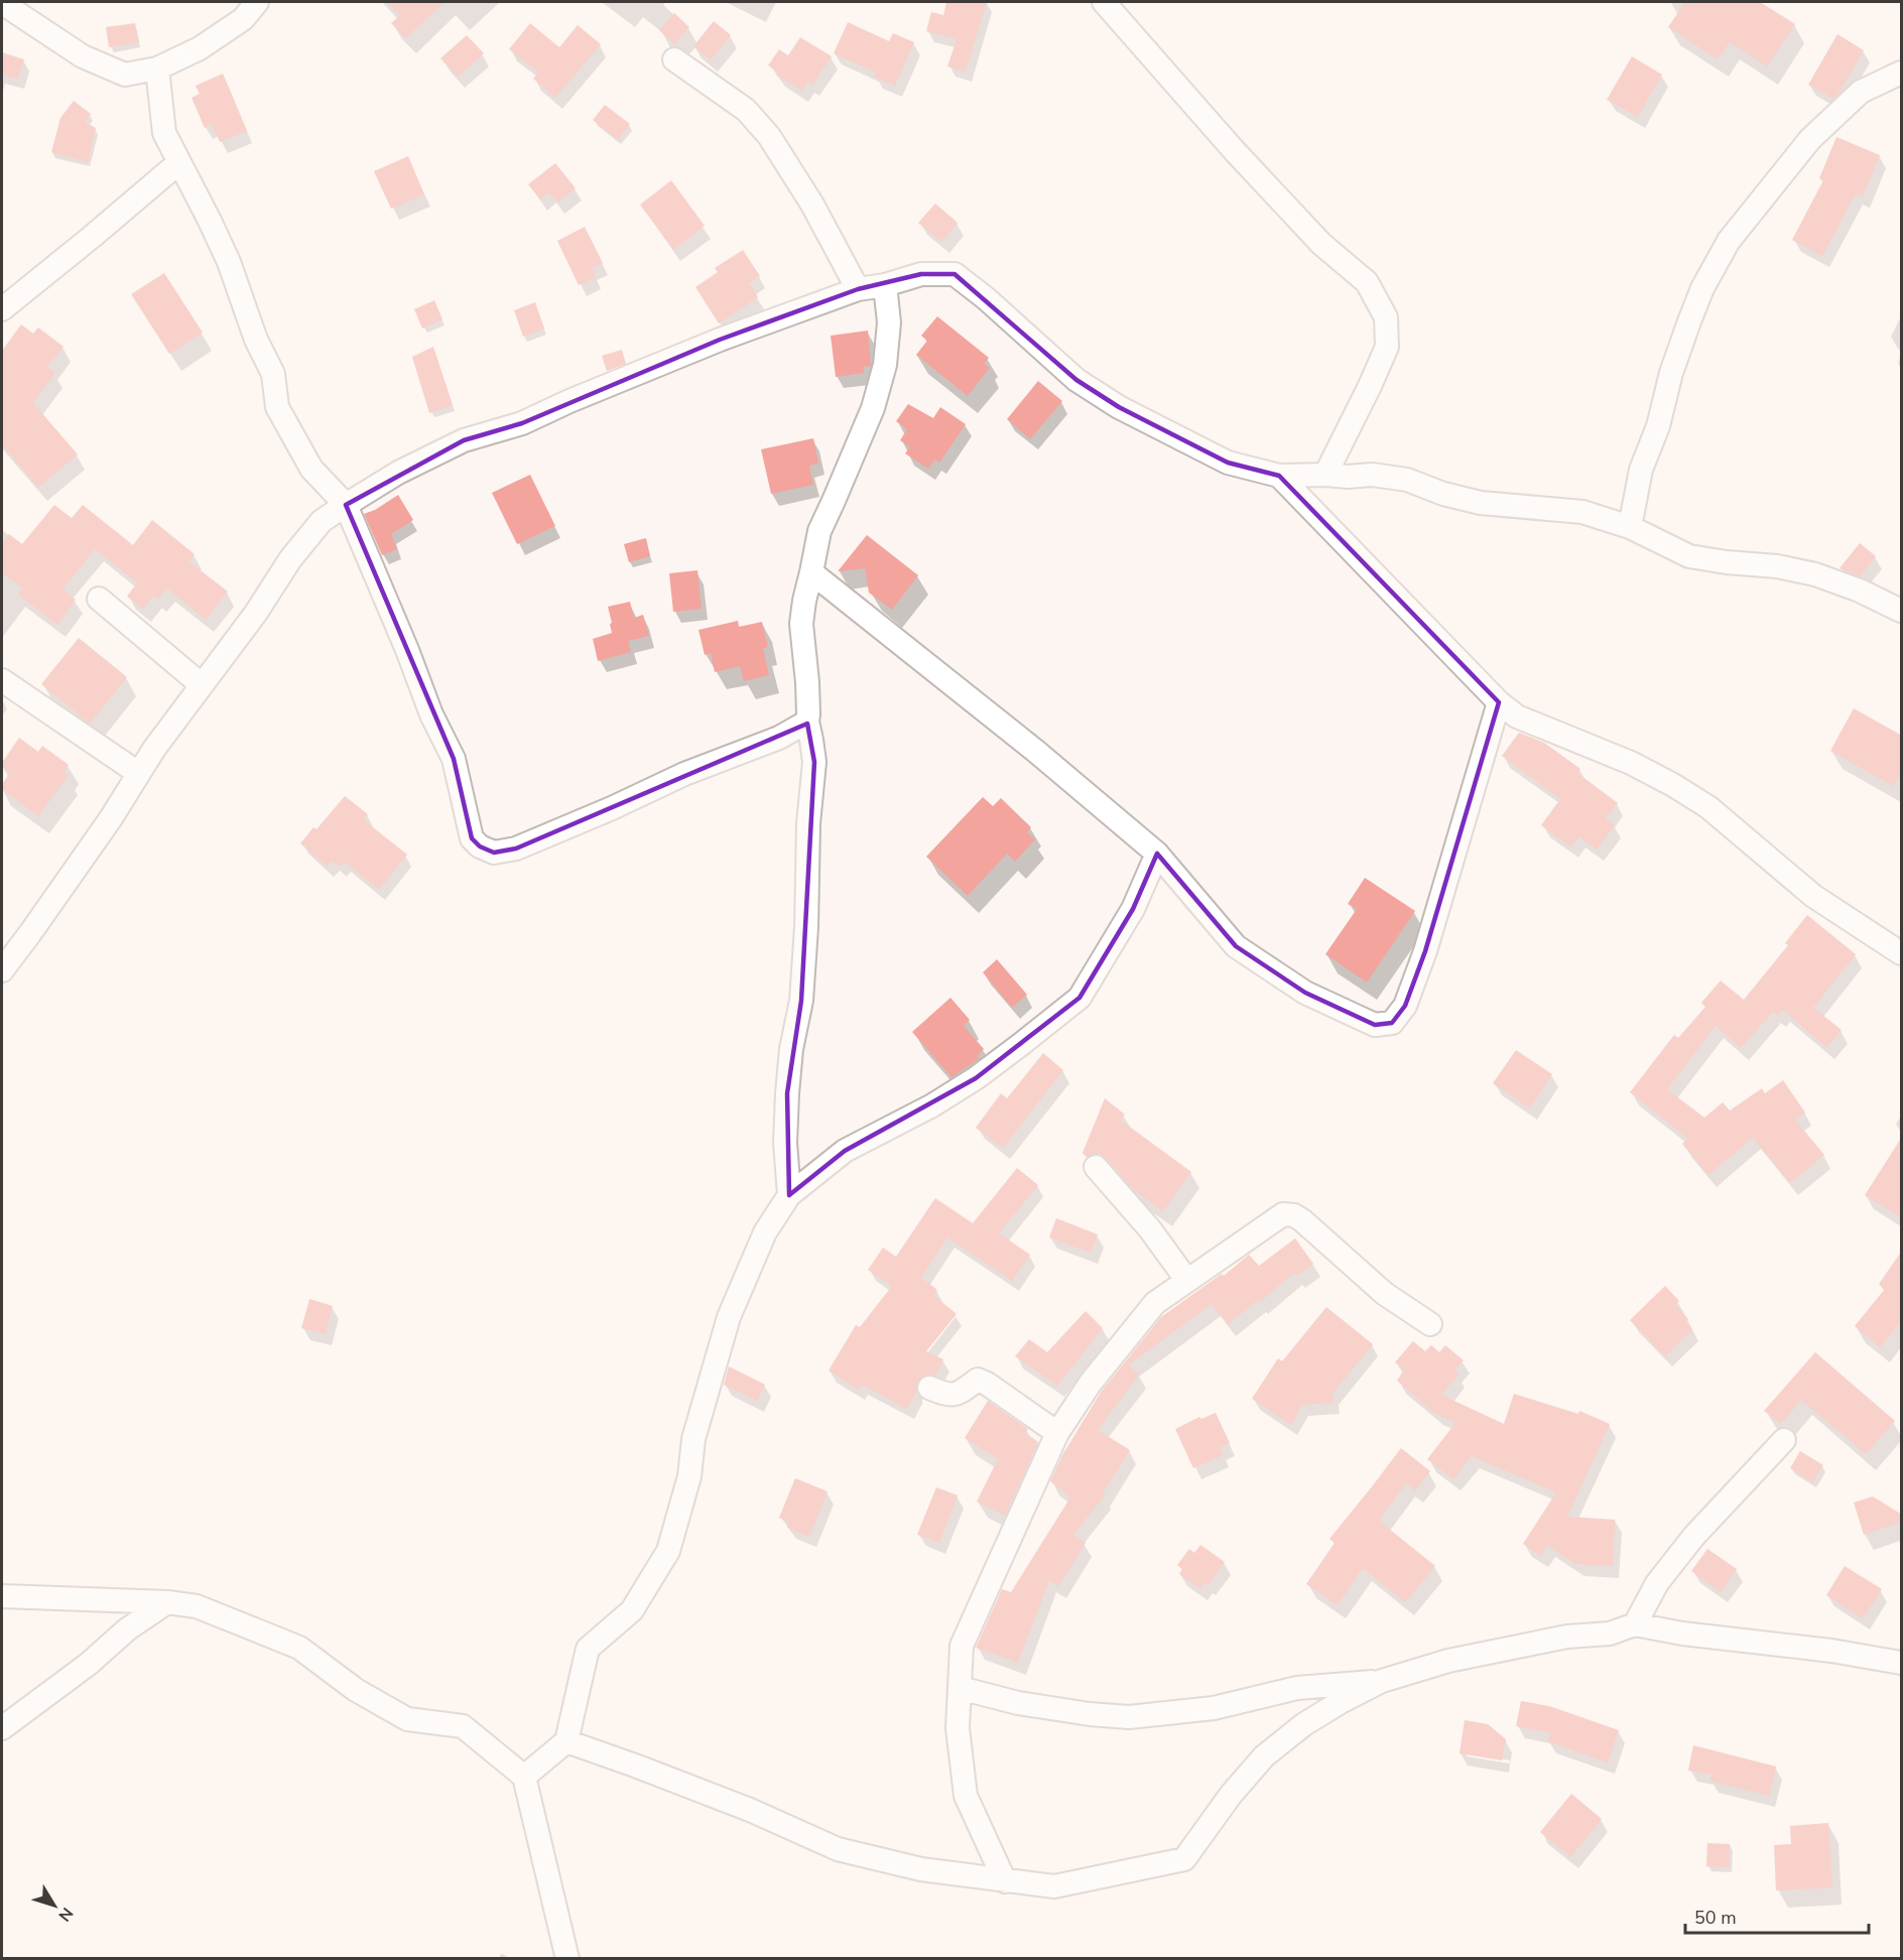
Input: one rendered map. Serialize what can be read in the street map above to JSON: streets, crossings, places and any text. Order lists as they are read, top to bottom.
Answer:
{
  "scale_bar": "50 m",
  "north": "bottom right"
}
